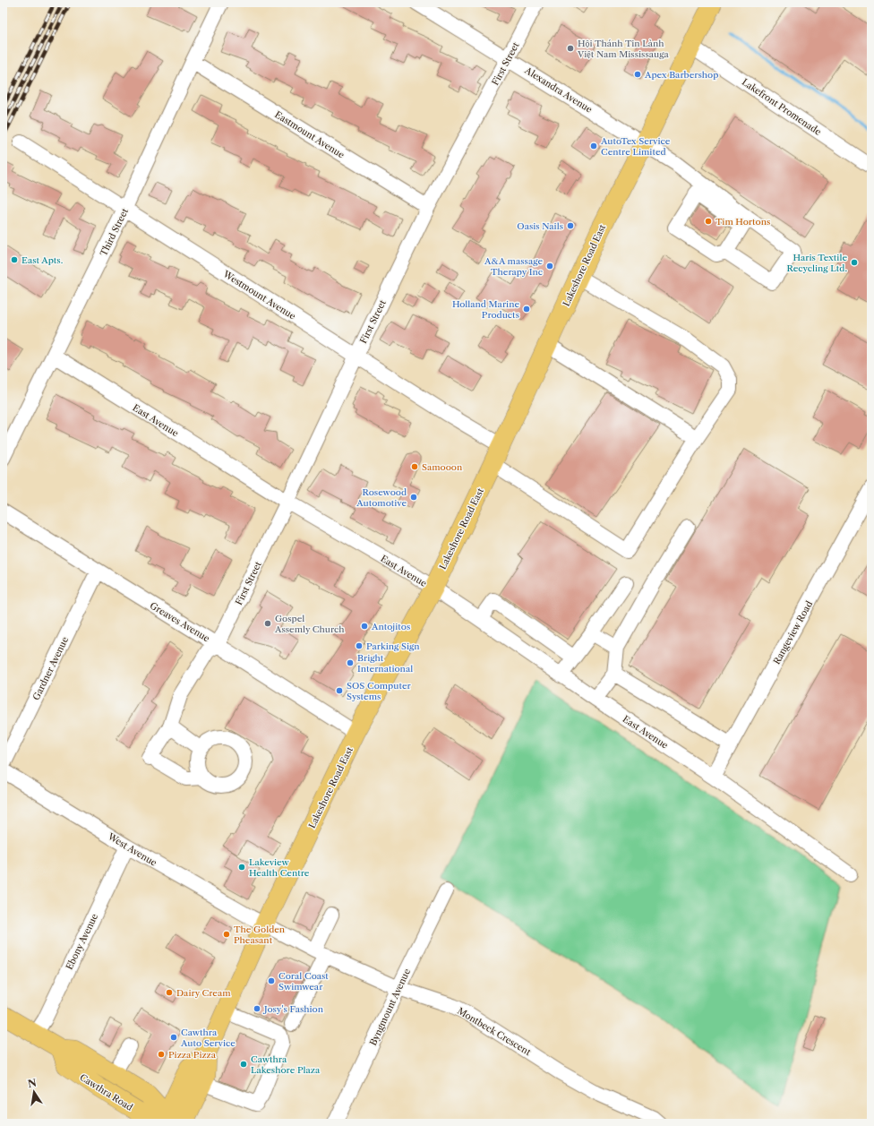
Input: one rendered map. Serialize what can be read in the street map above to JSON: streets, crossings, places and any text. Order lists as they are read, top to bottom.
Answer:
{
  "streets": {
    "main road": ["Lakeshore Road East", "Cawthra Road"],
    "street": [
      "First Street",
      "Alexandra Avenue",
      "Lakefront Promenade",
      "Eastmount Avenue",
      "Third Street",
      "Westmount Avenue",
      "East Avenue",
      "Greaves Avenue",
      "Rangeview Road",
      "Gardner Avenue",
      "West Avenue",
      "Ebony Avenue",
      "Byngmount Avenue",
      "Montbeck Crescent"
    ]
  },
  "crossings": [
    ["First Street", "Alexandra Avenue"],
    ["First Street", "Eastmount Avenue"],
    ["First Street", "Westmount Avenue"],
    ["First Street", "East Avenue"],
    ["First Street", "Greaves Avenue"],
    ["Alexandra Avenue", "Lakeshore Road East"],
    ["Lakefront Promenade", "Lakeshore Road East"],
    ["Eastmount Avenue", "Third Street"],
    ["Third Street", "Westmount Avenue"],
    ["Third Street", "East Avenue"],
    ["Lakeshore Road East", "Westmount Avenue"],
    ["Lakeshore Road East", "East Avenue"],
    ["Lakeshore Road East", "Greaves Avenue"],
    ["Lakeshore Road East", "West Avenue"],
    ["Lakeshore Road East", "Montbeck Crescent"],
    ["Lakeshore Road East", "Cawthra Road"],
    ["East Avenue", "Rangeview Road"],
    ["Greaves Avenue", "Gardner Avenue"],
    ["West Avenue", "Ebony Avenue"],
    ["West Avenue", "Montbeck Crescent"],
    ["Ebony Avenue", "Cawthra Road"],
    ["Byngmount Avenue", "Montbeck Crescent"]
  ],
  "places": [
    "Hội Thánh Tin Lành Việt Nam Mississauga",
    "Apex Barbershop",
    "AutoTex Service Centre Limited",
    "Tim Hortons",
    "Oasis Nails",
    "East Apts.",
    "Haris Textile Recycling Ltd.",
    "A&A massage Therapy Inc",
    "Holland Marine Products",
    "Samooon",
    "Rosewood Automotive",
    "Gospel Assemly Church",
    "Antojitos",
    "Parking Sign",
    "Bright International",
    "SOS Computer Systems",
    "Lakeview Health Centre",
    "The Golden Pheasant",
    "Coral Coast Swimwear",
    "Dairy Cream",
    "Josy's Fashion",
    "Cawthra Auto Service",
    "Pizza Pizza",
    "Cawthra Lakeshore Plaza"
  ],
  "north": "top"
}
